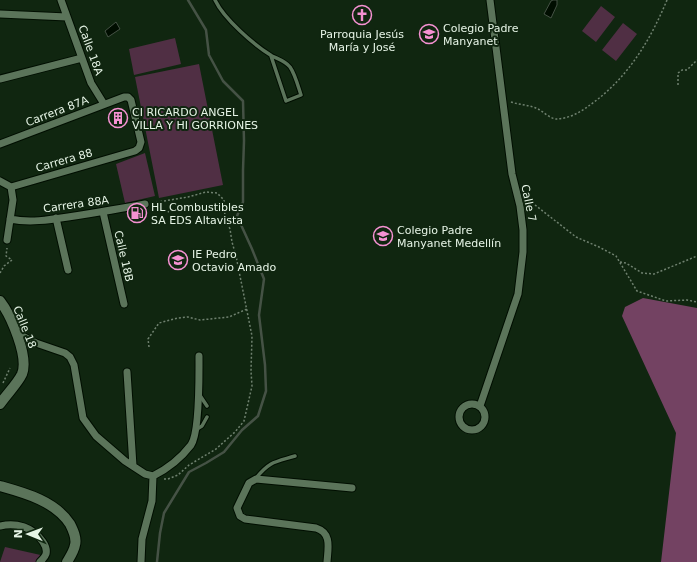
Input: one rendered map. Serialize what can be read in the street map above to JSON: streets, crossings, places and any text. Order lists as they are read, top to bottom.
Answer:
{
  "streets": {
    "street": [
      "Calle 18A",
      "Carrera 87A",
      "Carrera 88",
      "Calle 7",
      "Carrera 88A",
      "Calle 18B",
      "Calle 18"
    ]
  },
  "crossings": [
    ["Calle 18A", "Carrera 87A"],
    ["Carrera 87A", "Carrera 88"],
    ["Carrera 88A", "Calle 18B"]
  ],
  "places": {
    "church": ["Parroquia Jesús María y José"],
    "school or university": ["Colegio Padre Manyanet", "Colegio Padre Manyanet Medellín", "IE Pedro Octavio Amado"],
    "building": ["CI RICARDO ANGEL VILLA Y HI GORRIONES"],
    "fuel station": ["HL Combustibles SA EDS Altavista"]
  },
  "north": "left"
}
